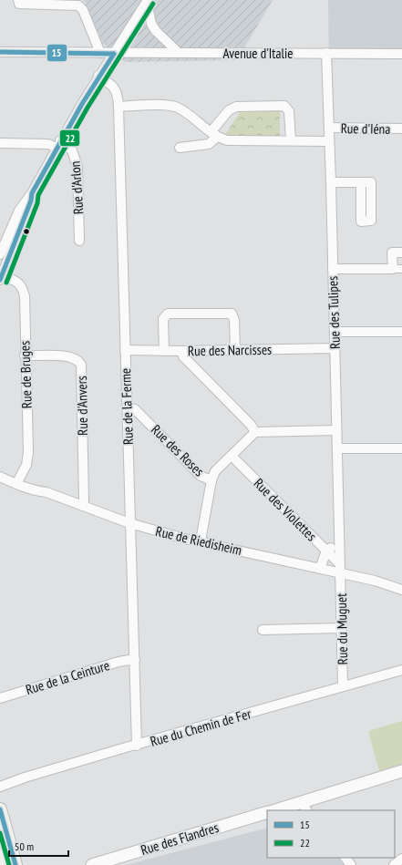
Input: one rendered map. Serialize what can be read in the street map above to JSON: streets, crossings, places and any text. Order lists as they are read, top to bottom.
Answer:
{
  "streets": {
    "street": [
      "Avenue d'Italie",
      "Rue d'Iéna",
      "Rue d'Arlon",
      "Rue des Tulipes",
      "Rue des Narcisses",
      "Rue de Bruges",
      "Rue d'Anvers",
      "Rue de la Ferme",
      "Rue des Roses",
      "Rue des Violettes",
      "Rue de Riedisheim",
      "Rue du Muguet",
      "Rue de la Ceinture",
      "Rue du Chemin de Fer",
      "Rue des Flandres"
    ]
  },
  "crossings": [
    ["Avenue d'Italie", "Rue des Tulipes"],
    ["Rue d'Iéna", "Rue des Tulipes"],
    ["Rue des Tulipes", "Rue des Narcisses"],
    ["Rue des Tulipes", "Rue des Violettes"],
    ["Rue des Tulipes", "Rue de Riedisheim"],
    ["Rue des Tulipes", "Rue du Muguet"],
    ["Rue des Narcisses", "Rue de la Ferme"],
    ["Rue de Bruges", "Rue d'Anvers"],
    ["Rue de Bruges", "Rue de Riedisheim"],
    ["Rue d'Anvers", "Rue de Riedisheim"],
    ["Rue de la Ferme", "Rue des Roses"],
    ["Rue de la Ferme", "Rue de Riedisheim"],
    ["Rue de la Ferme", "Rue de la Ceinture"],
    ["Rue de la Ferme", "Rue du Chemin de Fer"],
    ["Rue des Violettes", "Rue de Riedisheim"],
    ["Rue des Violettes", "Rue du Muguet"],
    ["Rue de Riedisheim", "Rue du Muguet"],
    ["Rue du Muguet", "Rue du Chemin de Fer"]
  ],
  "lines": ["transit line 22", "transit line 15"],
  "legend": ["15", "22"],
  "scale_bar": "50 m"
}
